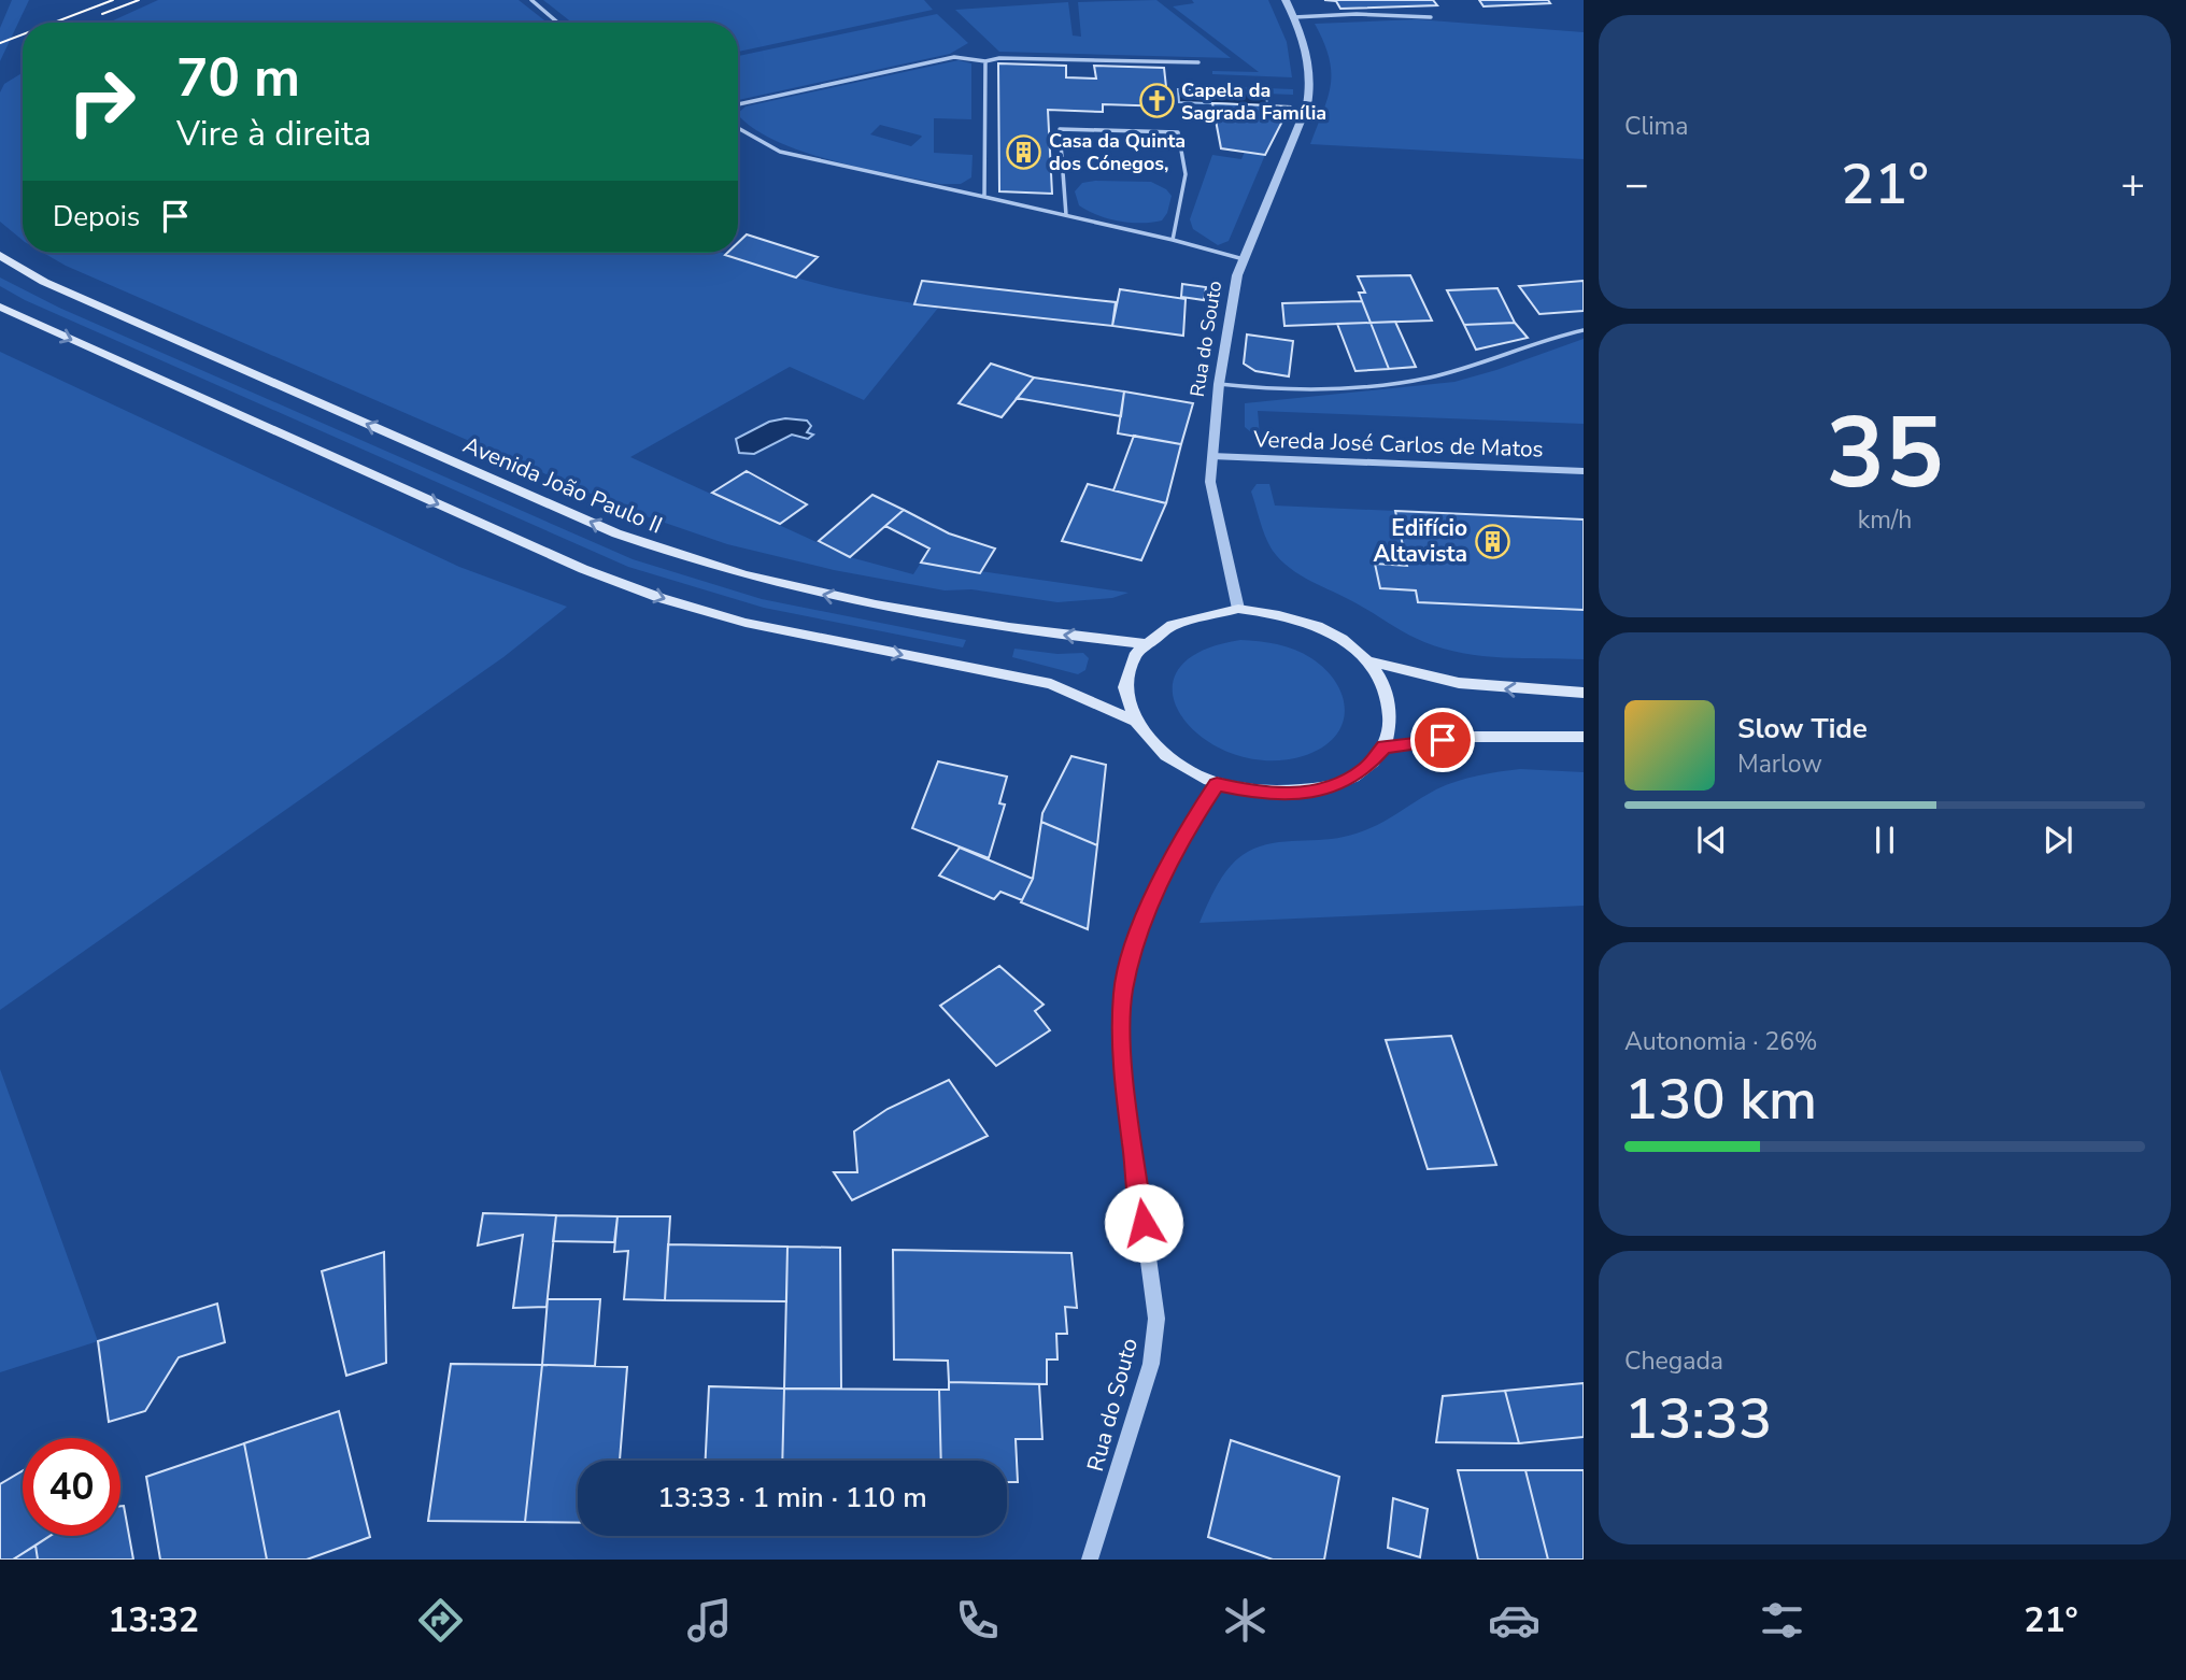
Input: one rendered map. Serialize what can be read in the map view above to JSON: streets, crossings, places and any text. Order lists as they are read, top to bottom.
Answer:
{
  "streets": {
    "main road": ["Avenida João Paulo II"],
    "street": ["Rua do Souto", "Vereda José Carlos de Matos"]
  },
  "crossings": [
    ["Rua do Souto", "Vereda José Carlos de Matos"],
    ["Rua do Souto", "Avenida João Paulo II"]
  ],
  "places": {
    "church": ["Capela da Sagrada Família"],
    "building": ["Casa da Quinta dos Cónegos,", "Edifício Altavista"]
  },
  "page": {
    "tile": [
      "Clima",
      ["35", "km/h"],
      ["Autonomia · 26%", "130 km"],
      ["Chegada", "13:33"]
    ],
    "turn": ["70 m", "Vire à direita"],
    "heat": ["−", "21°", "+"],
    "then": "Depois",
    "song": ["Slow Tide", "Marlow"],
    "limit": "40",
    "trip": "13:33 · 1 min · 110 m",
    "tabs": ["13:32", "21°"]
  }
}
